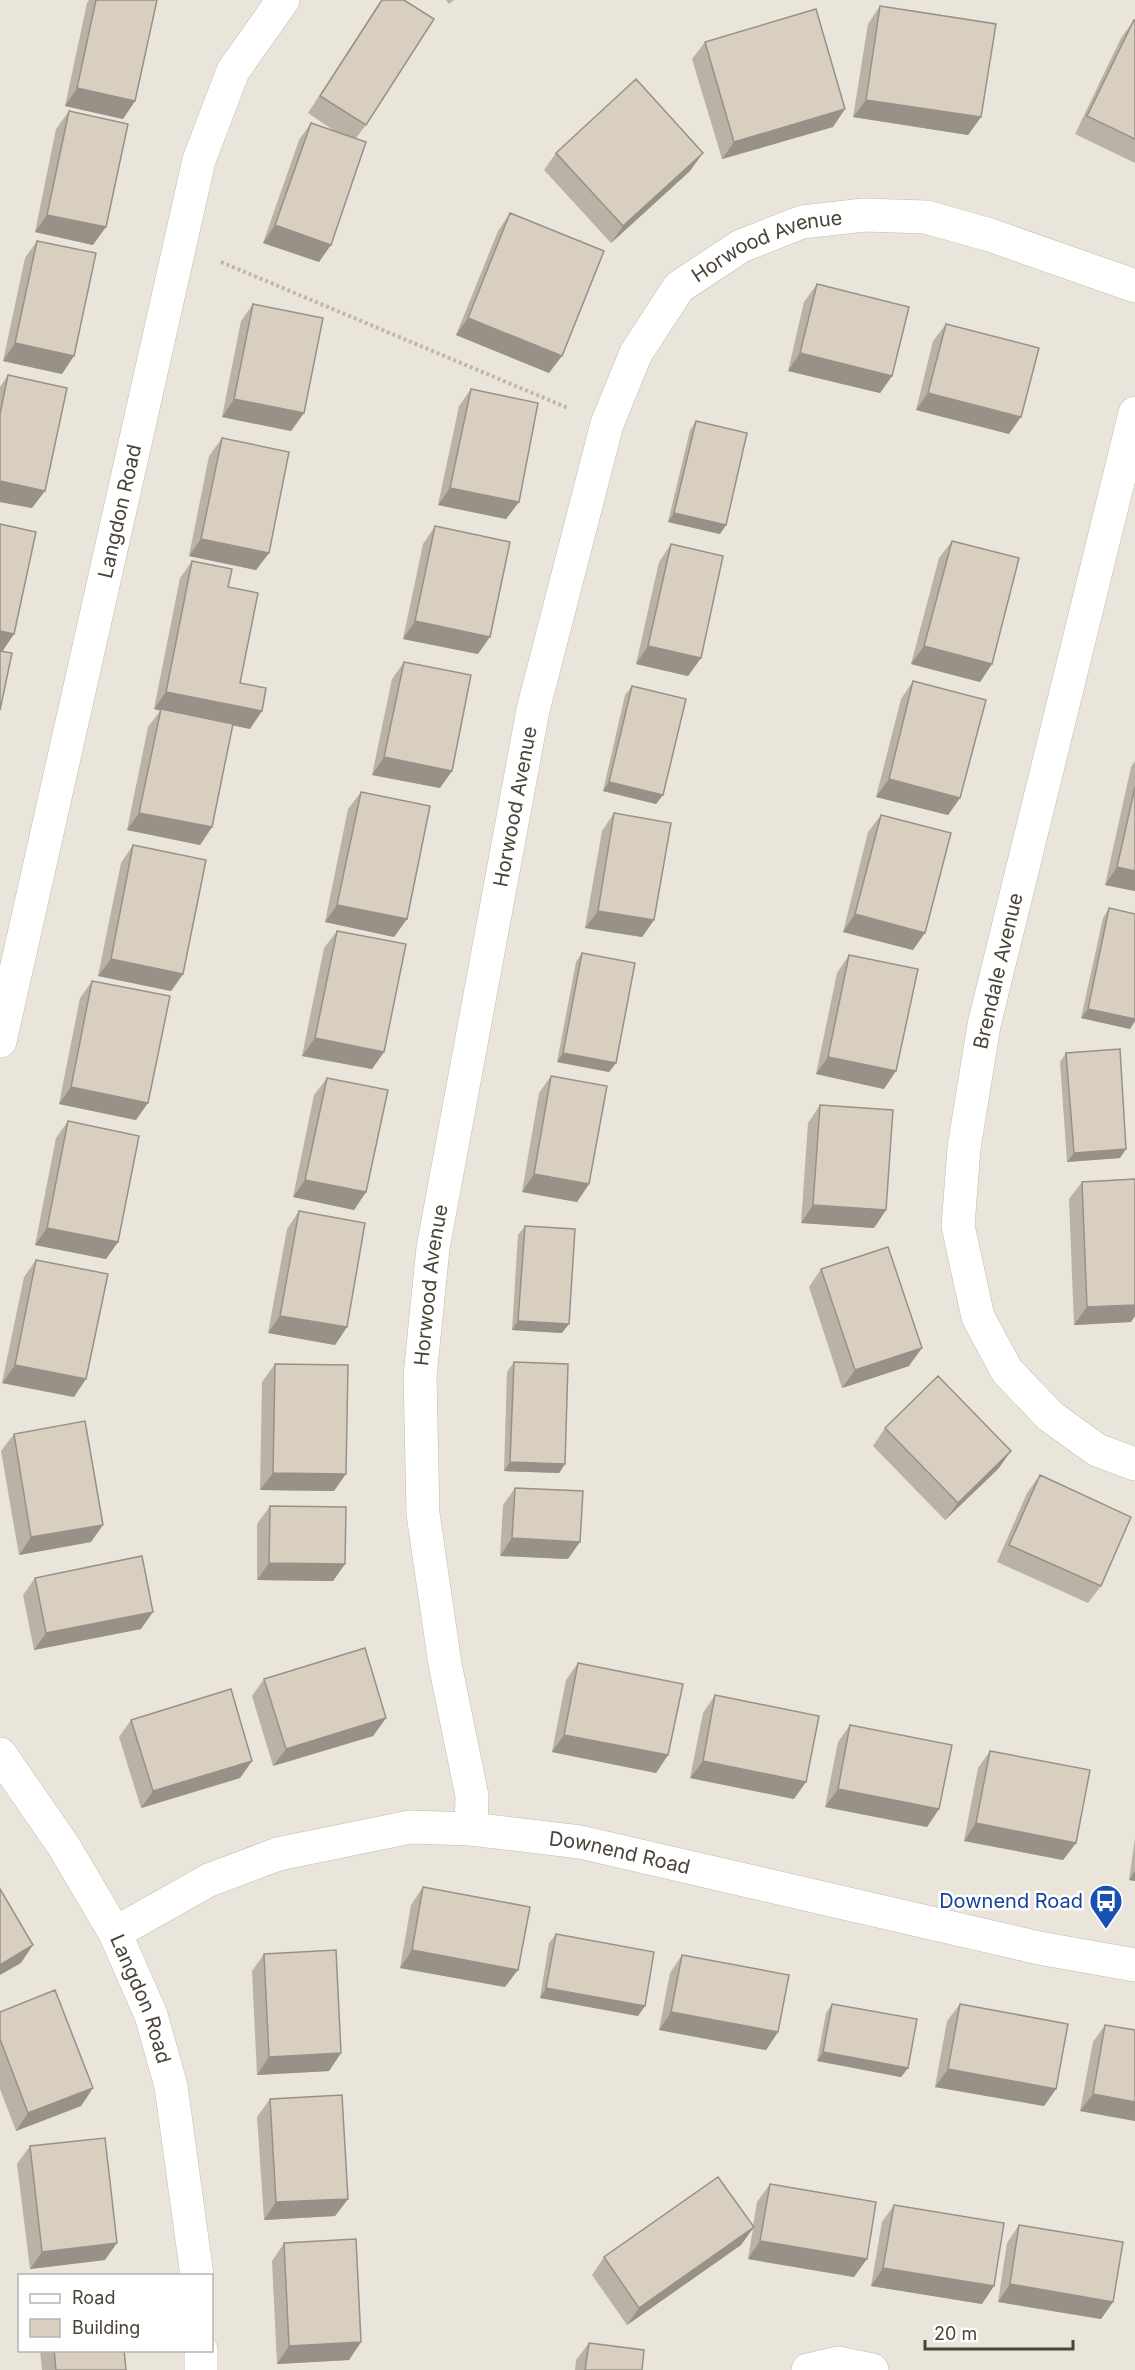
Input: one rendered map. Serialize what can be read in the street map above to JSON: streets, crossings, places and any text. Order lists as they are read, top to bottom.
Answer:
{
  "streets": {
    "street": [
      "Horwood Avenue",
      "Langdon Road",
      "Brendale Avenue",
      "Downend Road"
    ]
  },
  "crossings": [
    ["Horwood Avenue", "Downend Road"],
    ["Langdon Road", "Downend Road"]
  ],
  "places": {
    "bus stop": ["Downend Road"]
  },
  "legend": ["Road", "Building"],
  "scale_bar": "20 m"
}
